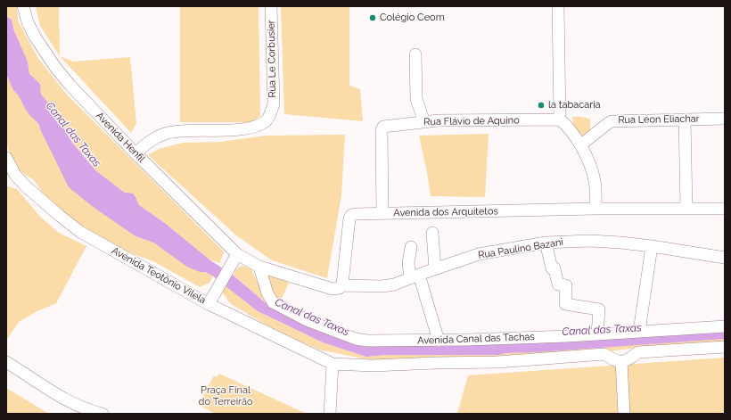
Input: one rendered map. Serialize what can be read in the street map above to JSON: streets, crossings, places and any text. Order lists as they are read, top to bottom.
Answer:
{
  "streets": {
    "street": [
      "Rua Le Corbusier",
      "Rua Leon Eliachar",
      "Rua Flávio de Aquino",
      "Avenida Henfil",
      "Avenida dos Arquitetos",
      "Rua Paulino Bazani",
      "Avenida Teotônio Vilela",
      "Avenida Canal das Tachas"
    ]
  },
  "crossings": [
    ["Rua Le Corbusier", "Avenida Henfil"],
    ["Rua Flávio de Aquino", "Avenida dos Arquitetos"],
    ["Avenida dos Arquitetos", "Rua Paulino Bazani"]
  ],
  "water": ["Canal das Taxas"],
  "parks": ["Praça Final do Terreirão"],
  "places": ["Colégio Ceom", "la tabacaria"]
}
